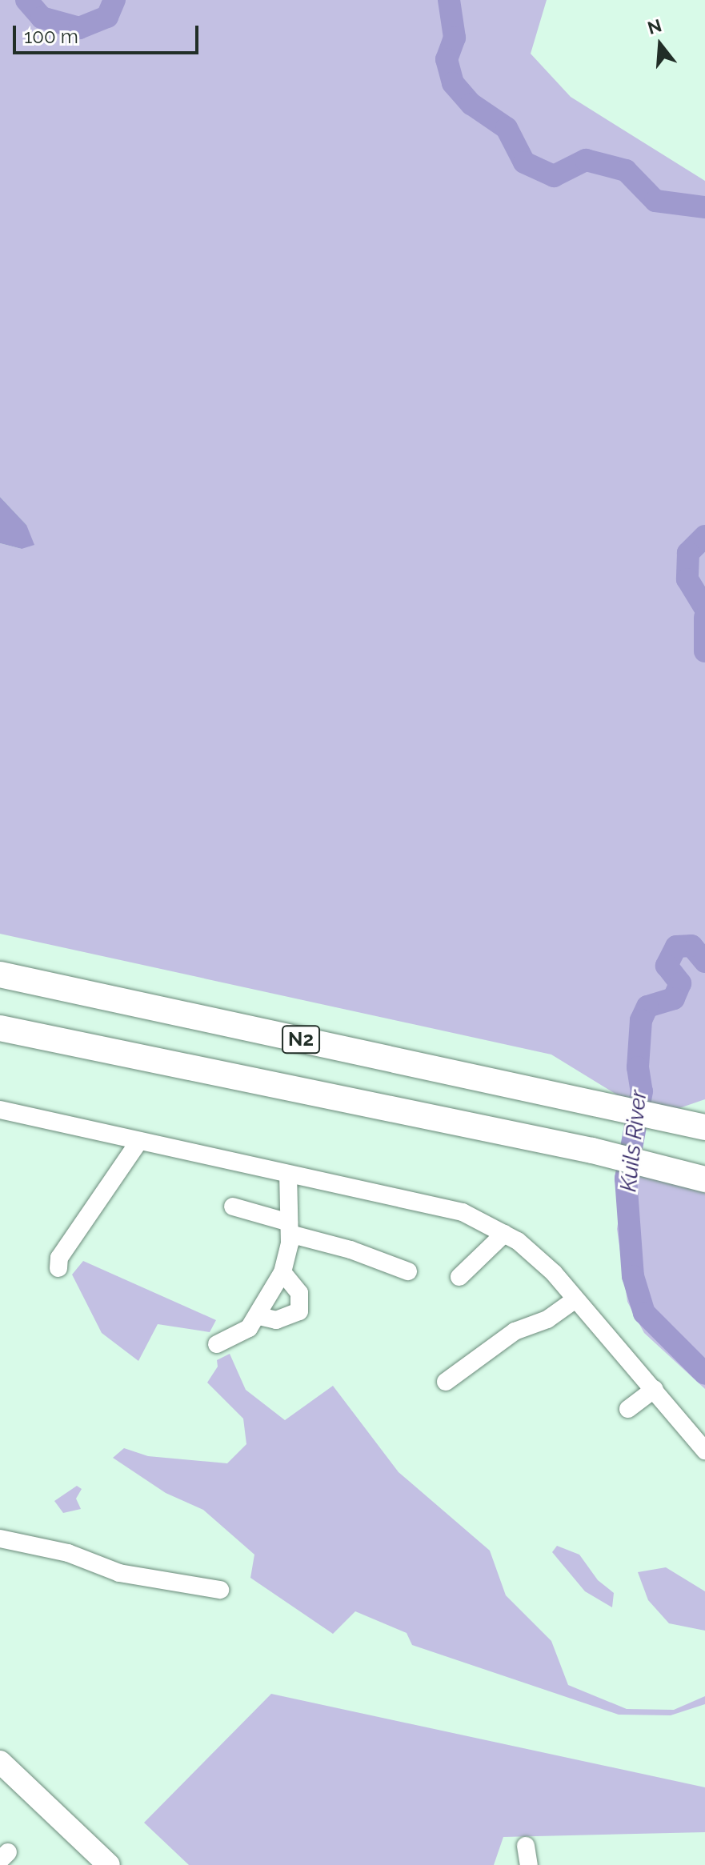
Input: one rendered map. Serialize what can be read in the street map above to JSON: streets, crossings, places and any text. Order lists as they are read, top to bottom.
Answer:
{
  "streets": {
    "highway": ["N2"]
  },
  "water": ["Kuils River"],
  "scale_bar": "100 m",
  "north": "top"
}
